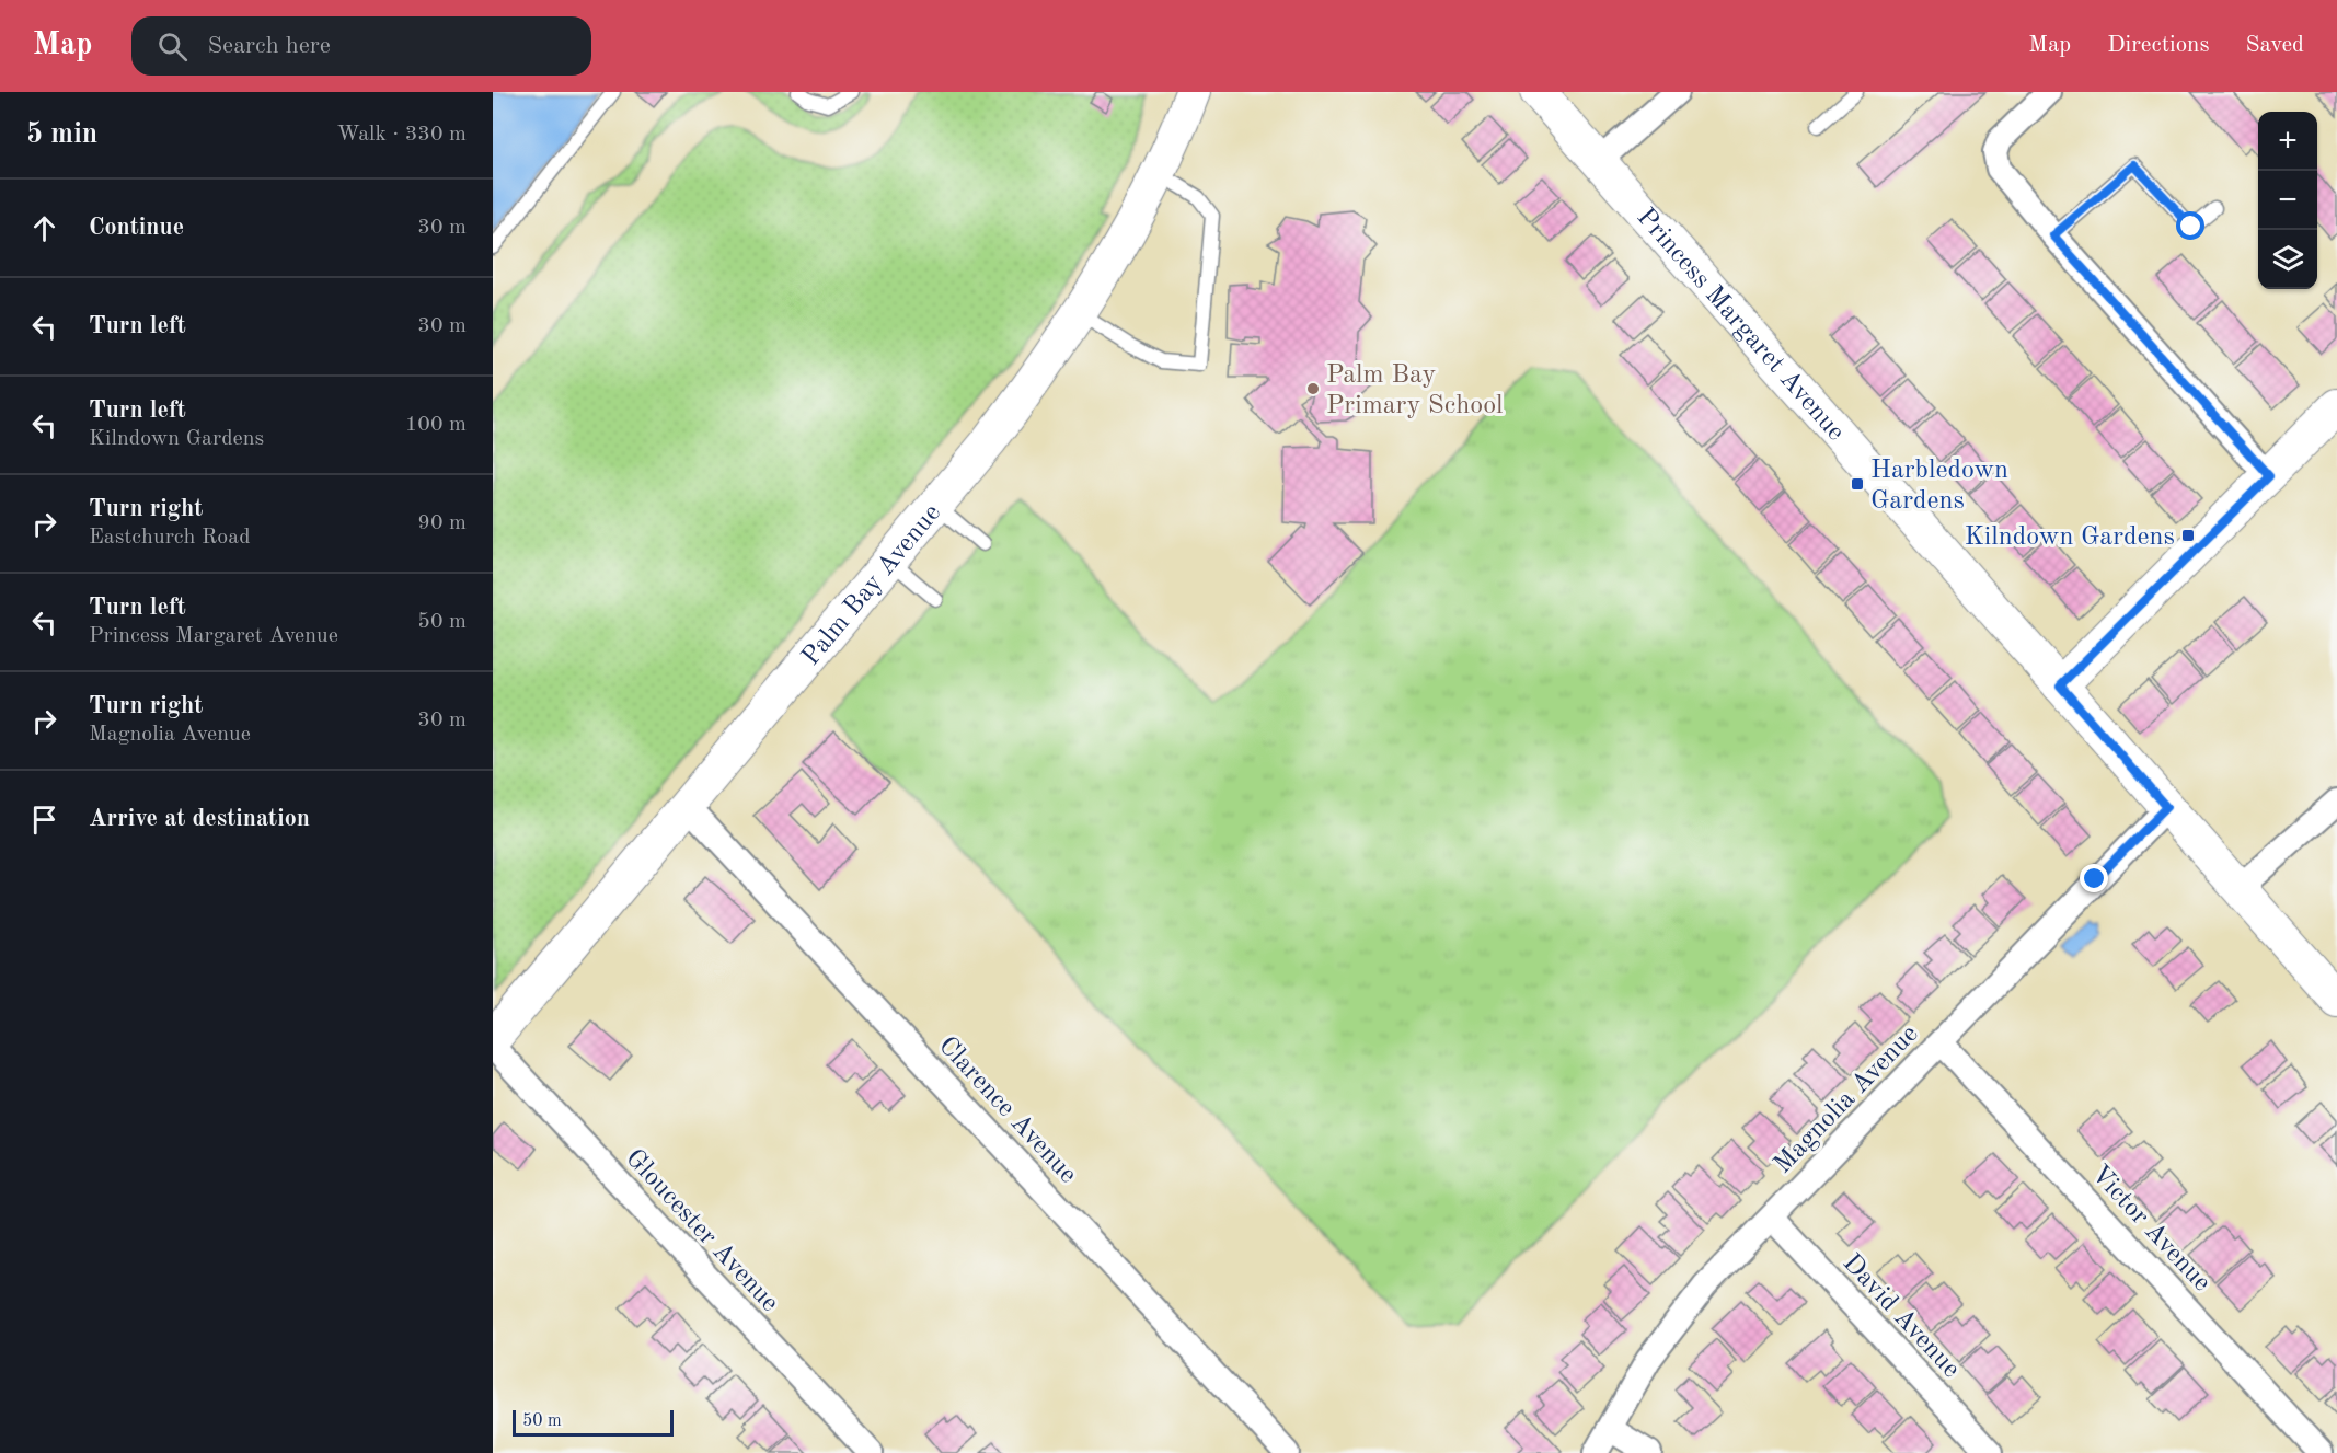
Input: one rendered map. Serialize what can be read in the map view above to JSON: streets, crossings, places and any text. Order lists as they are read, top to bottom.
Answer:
{
  "streets": {
    "main road": ["Princess Margaret Avenue", "Palm Bay Avenue"],
    "street": [
      "Magnolia Avenue",
      "Clarence Avenue",
      "Victor Avenue",
      "Gloucester Avenue",
      "David Avenue"
    ]
  },
  "crossings": [
    ["Princess Margaret Avenue", "Magnolia Avenue"],
    ["Palm Bay Avenue", "Clarence Avenue"],
    ["Magnolia Avenue", "Victor Avenue"],
    ["Magnolia Avenue", "David Avenue"]
  ],
  "places": {
    "other": ["Palm Bay Primary School"],
    "transit": ["Harbledown Gardens", "Kilndown Gardens"]
  },
  "scale_bar": "50 m",
  "page": {
    "header": "Map",
    "search": "Search here",
    "nav": ["Map", "Directions", "Saved"],
    "heading": ["5 min", "Walk · 330 m"],
    "map_buttons": ["+", "−"],
    "list": [
      ["Continue", "30 m"],
      ["Turn left", "30 m"],
      ["Turn left", "Kilndown Gardens", "100 m"],
      ["Turn right", "Eastchurch Road", "90 m"],
      ["Turn left", "Princess Margaret Avenue", "50 m"],
      ["Turn right", "Magnolia Avenue", "30 m"],
      "Arrive at destination"
    ],
    "scale": "50 m"
  }
}
